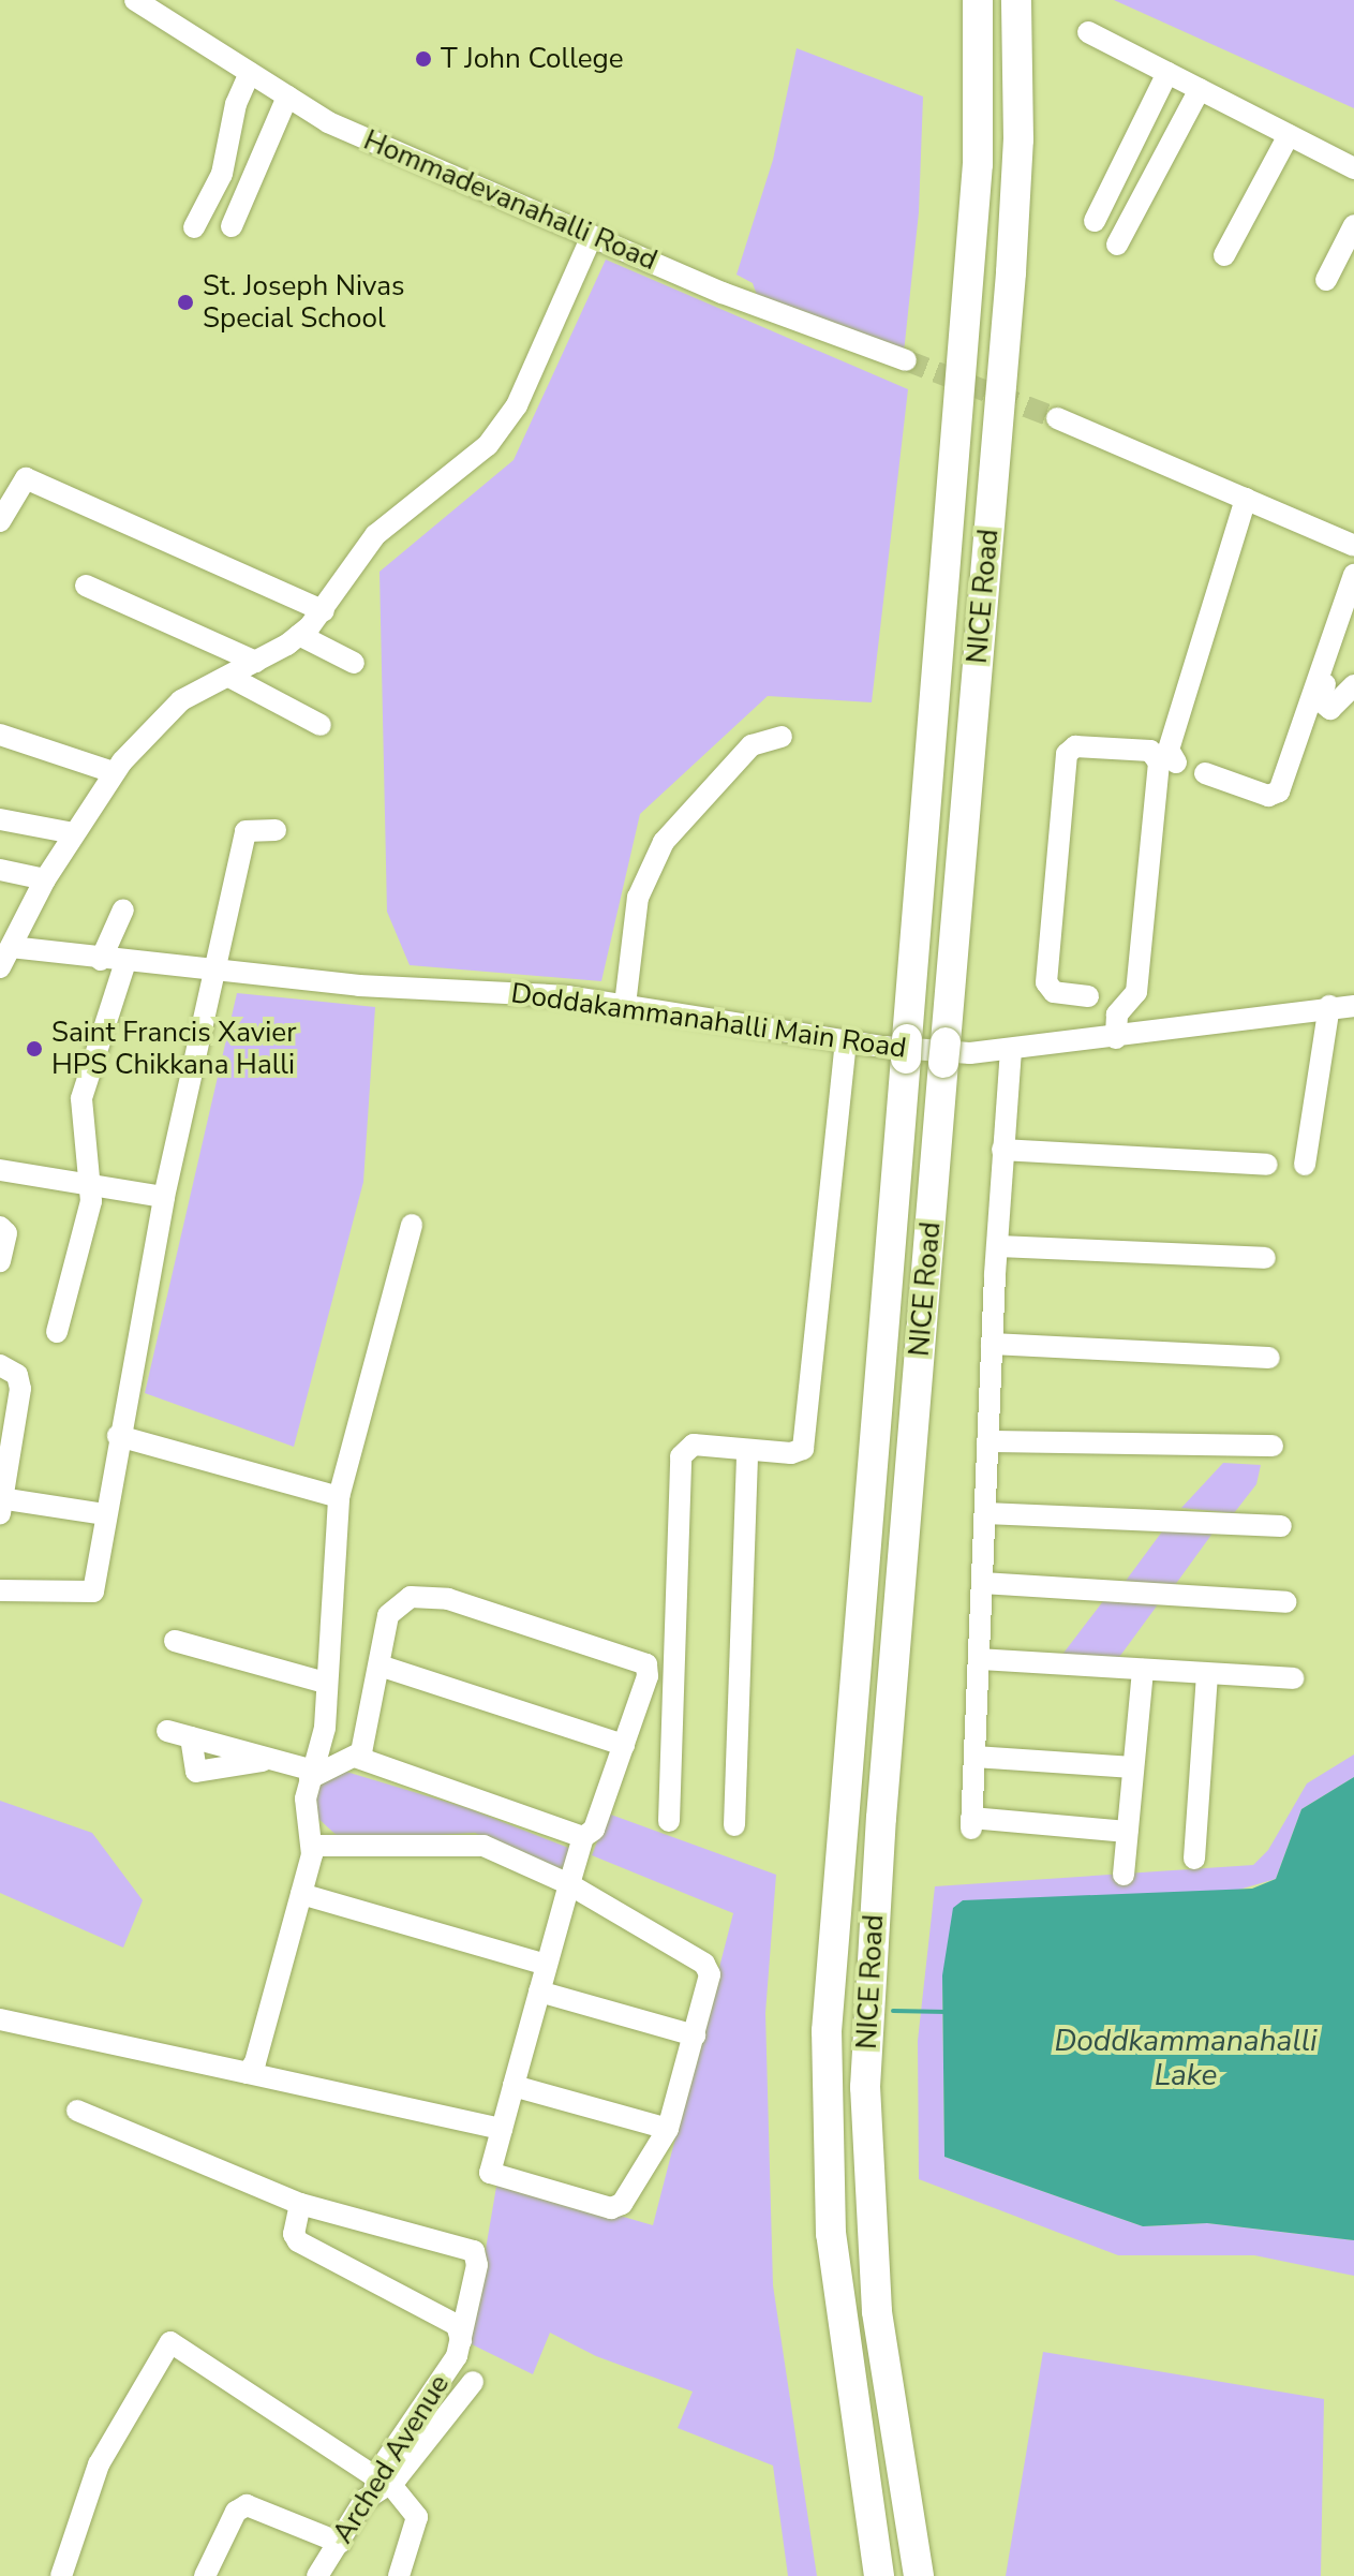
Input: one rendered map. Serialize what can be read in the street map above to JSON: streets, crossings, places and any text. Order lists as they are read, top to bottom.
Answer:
{
  "streets": {
    "highway": ["NICE Road"],
    "street": ["Hommadevanahalli Road", "Doddakammanahalli Main Road", "Arched Avenue"]
  },
  "water": ["Doddkammanahalli Lake"],
  "places": ["T John College", "St. Joseph Nivas Special School", "Saint Francis Xavier HPS Chikkana Halli"]
}
